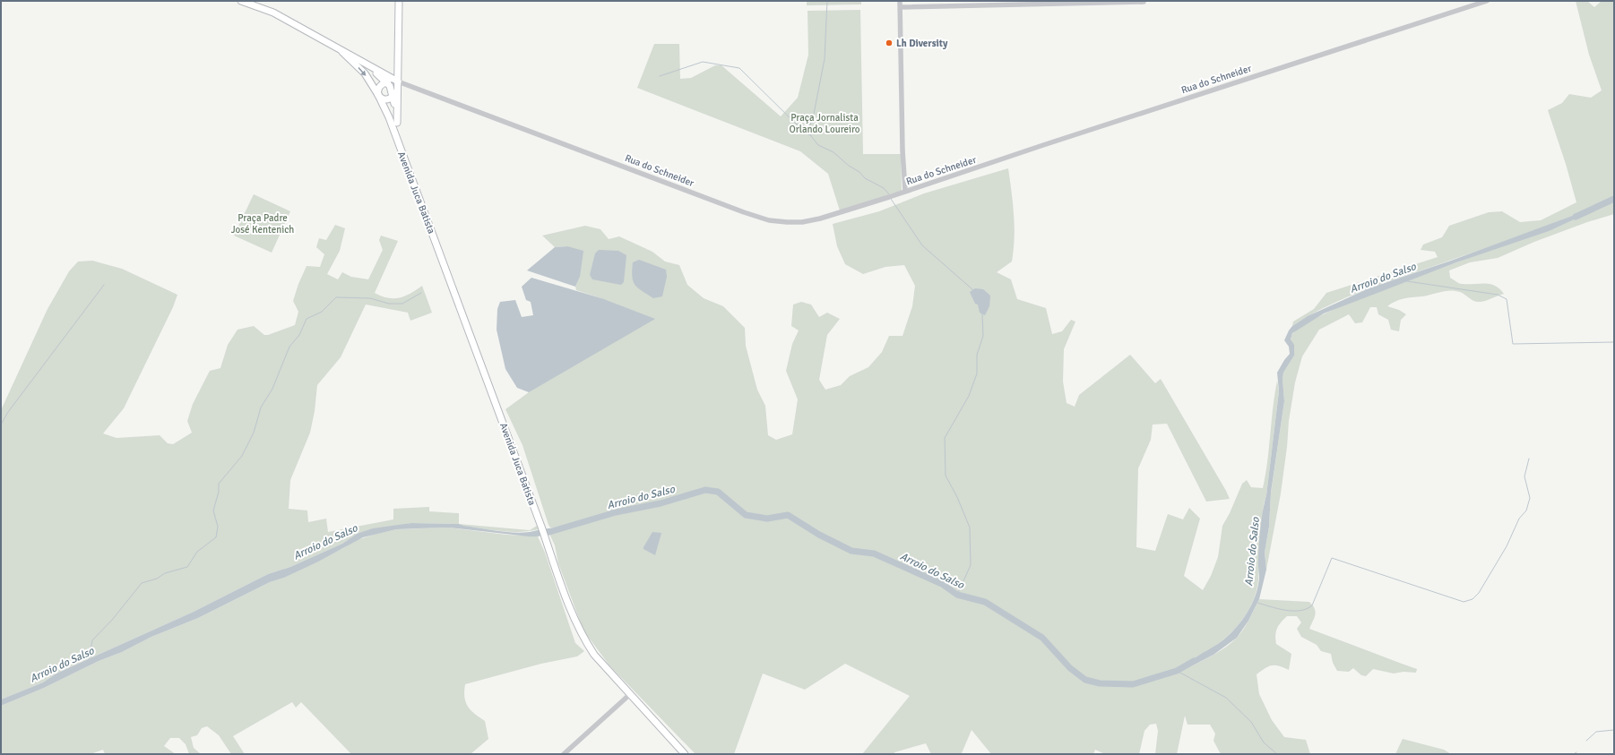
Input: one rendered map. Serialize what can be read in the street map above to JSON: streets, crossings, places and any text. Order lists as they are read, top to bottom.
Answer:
{
  "streets": {
    "main road": ["Avenida Juca Batista"],
    "street": ["Rua do Schneider"]
  },
  "crossings": [
    ["Rua do Schneider", "Avenida Juca Batista"]
  ],
  "water": ["Arroio do Salso"],
  "parks": ["Praça Jornalista Orlando Loureiro", "Praça Padre José Kentenich"],
  "places": ["Lh Diversity"]
}
